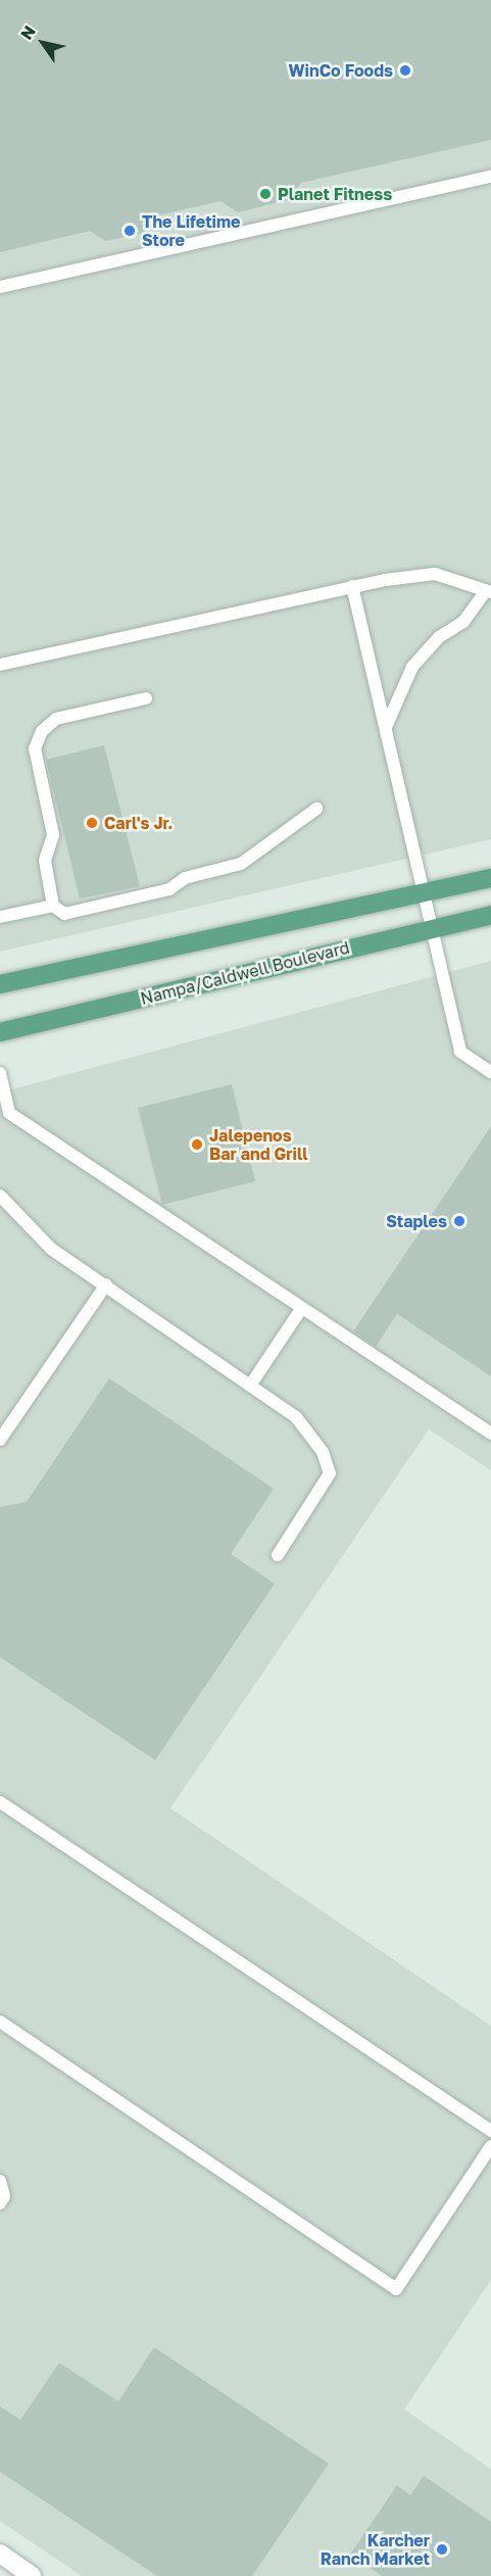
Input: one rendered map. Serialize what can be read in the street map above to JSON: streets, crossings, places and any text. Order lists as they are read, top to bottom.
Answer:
{
  "streets": {
    "main road": ["Nampa/Caldwell Boulevard"]
  },
  "places": [
    "WinCo Foods",
    "Planet Fitness",
    "The Lifetime Store",
    "Carl's Jr.",
    "Jalepenos Bar and Grill",
    "Staples",
    "Karcher Ranch Market"
  ],
  "north": "top left"
}
